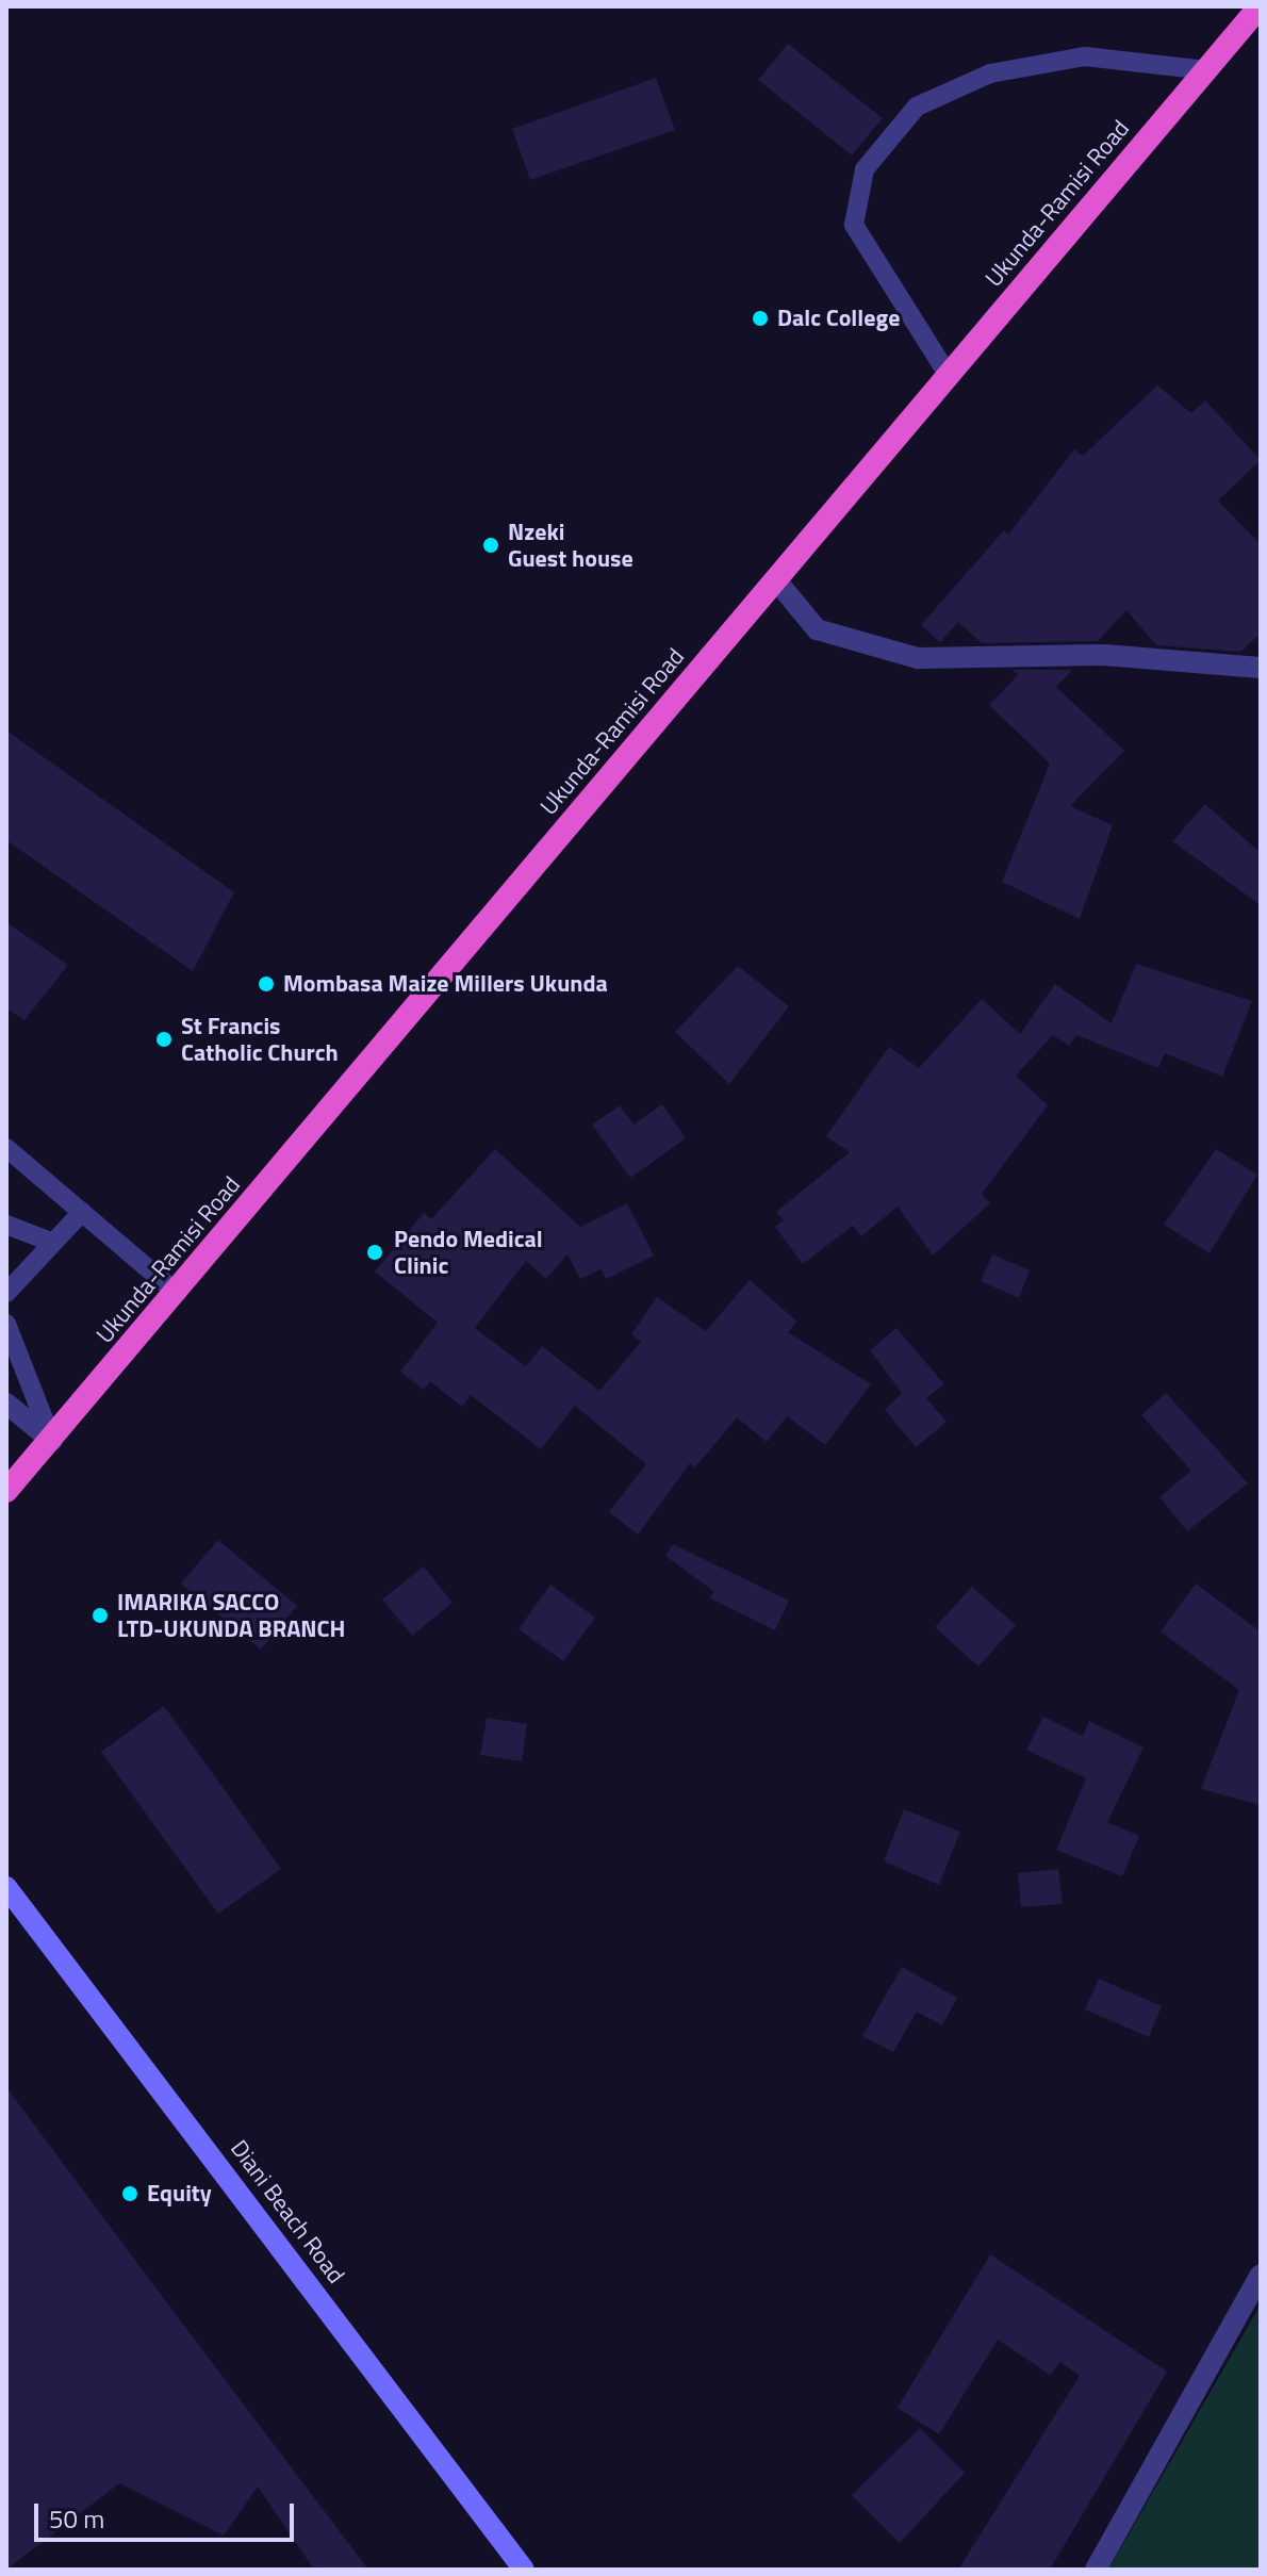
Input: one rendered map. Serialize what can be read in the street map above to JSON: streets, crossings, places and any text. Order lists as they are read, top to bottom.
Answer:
{
  "streets": {
    "highway": ["Ukunda-Ramisi Road"],
    "main road": ["Diani Beach Road"]
  },
  "places": [
    "Dalc College",
    "Nzeki Guest house",
    "Mombasa Maize Millers Ukunda",
    "St Francis Catholic Church",
    "Pendo Medical Clinic",
    "IMARIKA SACCO LTD-UKUNDA BRANCH",
    "Equity"
  ],
  "scale_bar": "50 m"
}
